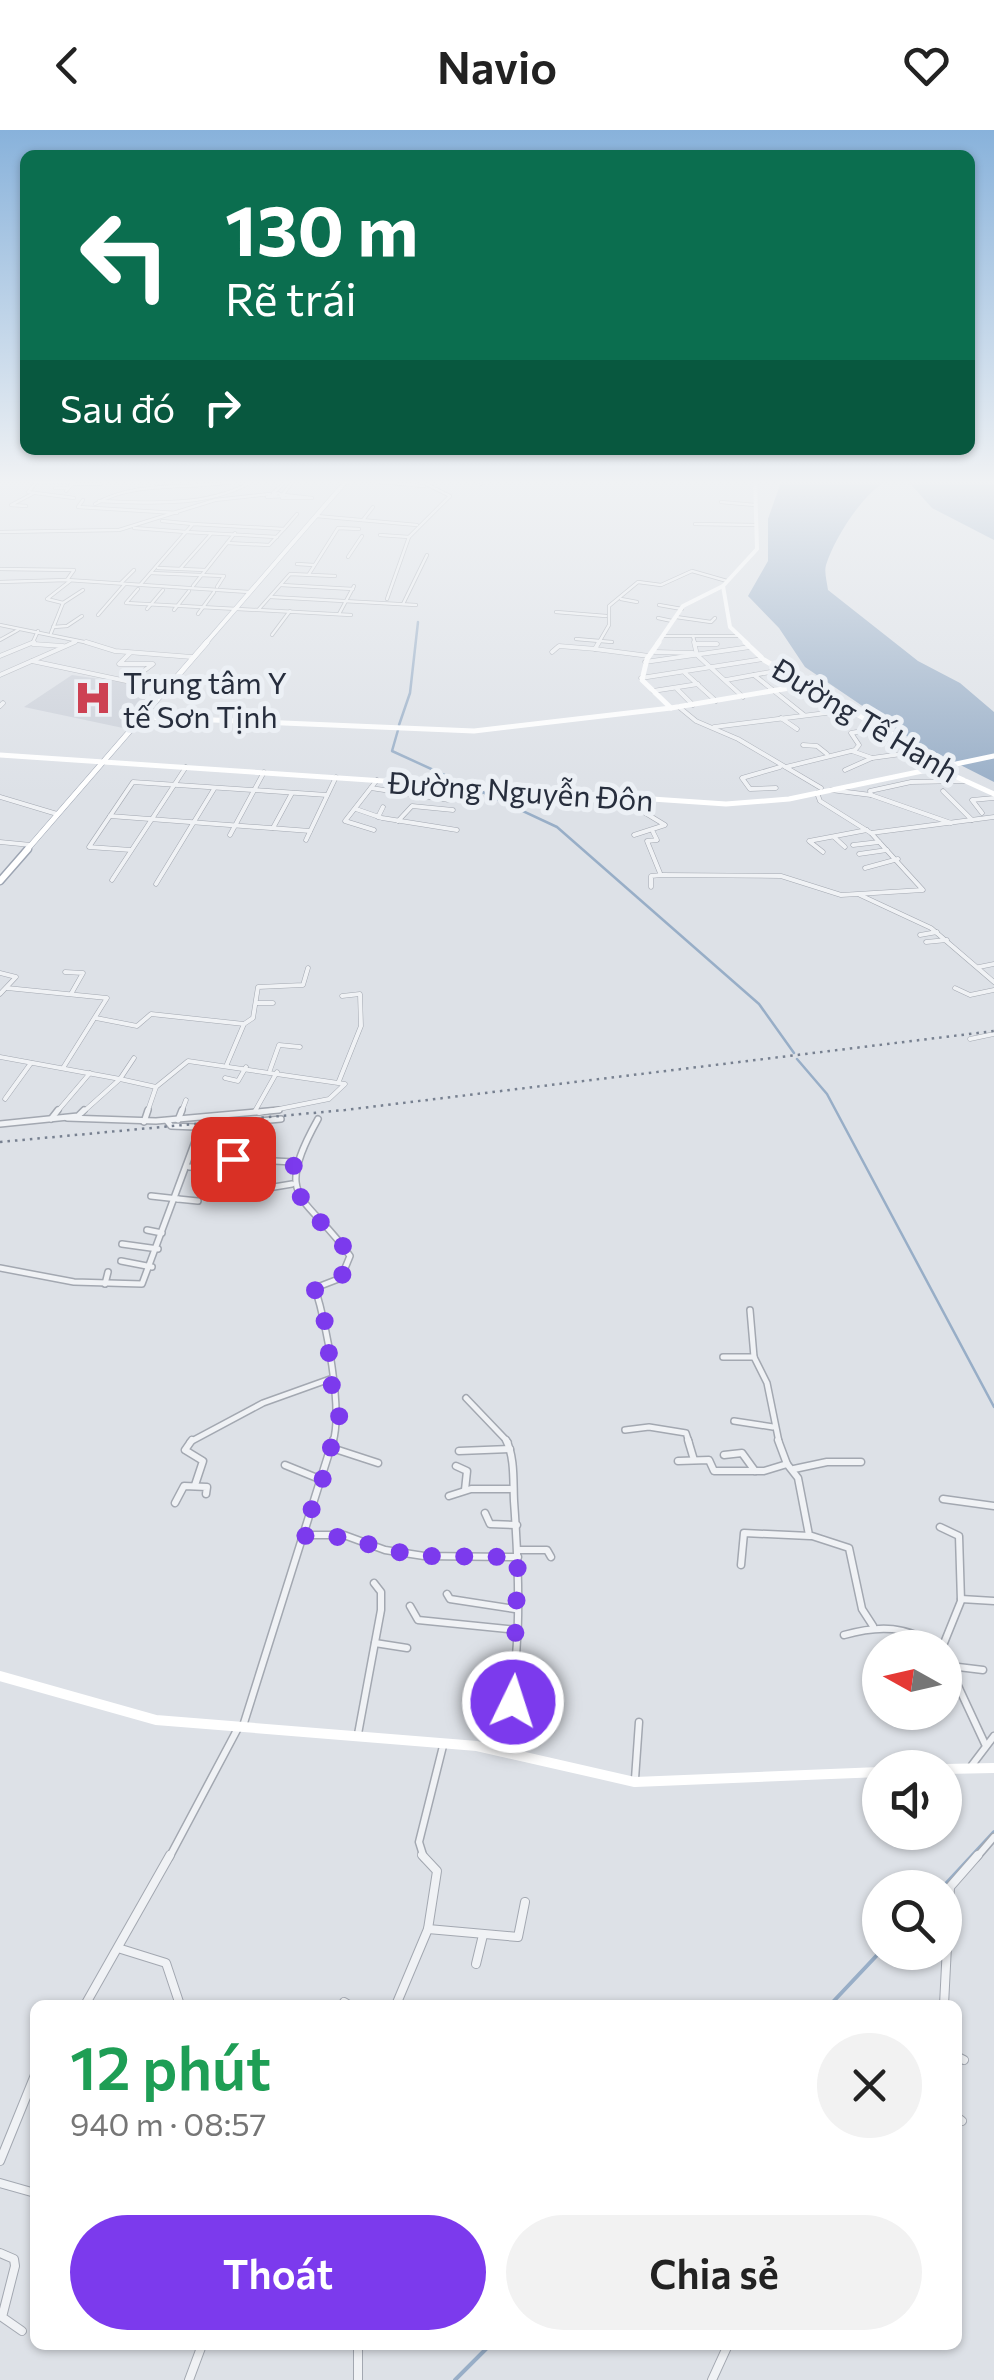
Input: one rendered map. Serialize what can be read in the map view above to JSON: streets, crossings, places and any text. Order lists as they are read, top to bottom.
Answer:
{
  "streets": {
    "street": ["Đường Tế Hanh", "Đường Nguyễn Đôn"]
  },
  "crossings": [
    ["Đường Tế Hanh", "Đường Nguyễn Đôn"]
  ],
  "places": {
    "hospital": ["Trung tâm Y tế Sơn Tịnh"]
  },
  "north": "left",
  "page": {
    "header": "Navio",
    "turn": ["130 m", "Rẽ trái"],
    "then": "Sau đó",
    "heading": ["12 phút", "940 m · 08:57"],
    "buttons": ["Thoát", "Chia sẻ"]
  }
}
